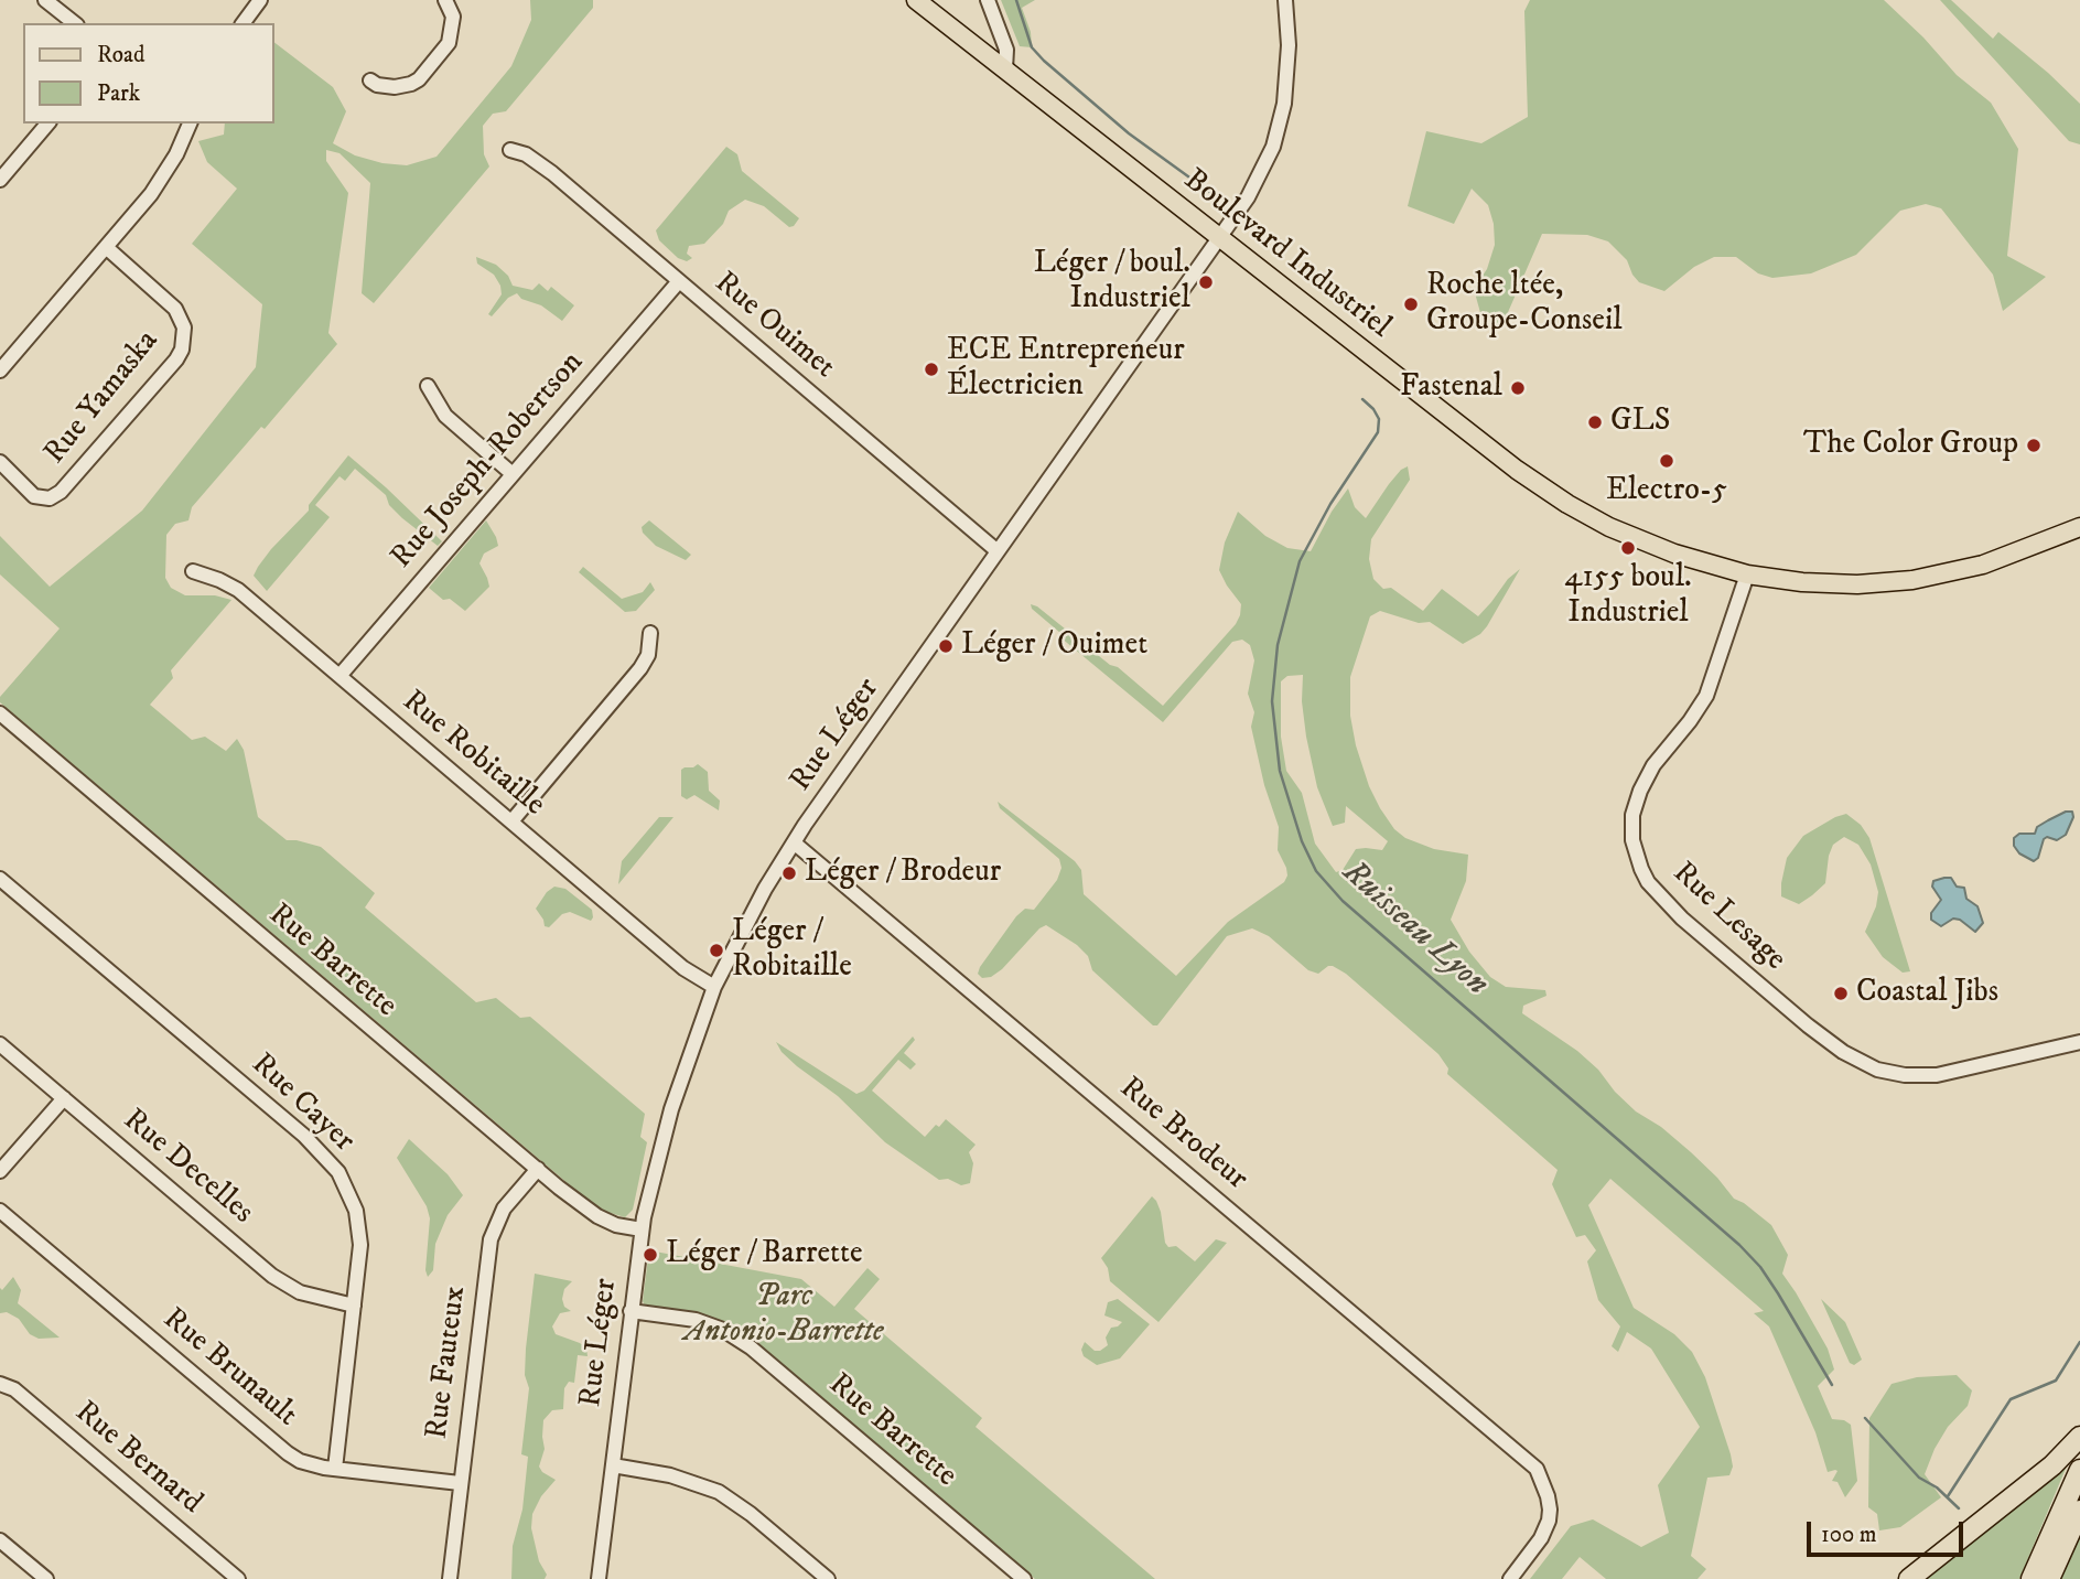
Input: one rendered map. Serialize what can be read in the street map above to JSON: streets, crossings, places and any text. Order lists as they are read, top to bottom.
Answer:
{
  "streets": {
    "main road": ["Boulevard Industriel"],
    "street": [
      "Rue Ouimet",
      "Rue Yamaska",
      "Rue Joseph-Robertson",
      "Rue Léger",
      "Rue Robitaille",
      "Rue Lesage",
      "Rue Barrette",
      "Rue Cayer",
      "Rue Brodeur",
      "Rue Decelles",
      "Rue Fauteux",
      "Rue Brunault",
      "Rue Bernard"
    ]
  },
  "crossings": [
    ["Boulevard Industriel", "Rue Léger"],
    ["Boulevard Industriel", "Rue Lesage"],
    ["Rue Ouimet", "Rue Joseph-Robertson"],
    ["Rue Ouimet", "Rue Léger"],
    ["Rue Joseph-Robertson", "Rue Robitaille"],
    ["Rue Léger", "Rue Robitaille"],
    ["Rue Léger", "Rue Barrette"],
    ["Rue Léger", "Rue Brodeur"],
    ["Rue Barrette", "Rue Fauteux"],
    ["Rue Cayer", "Rue Decelles"],
    ["Rue Cayer", "Rue Brunault"],
    ["Rue Fauteux", "Rue Brunault"]
  ],
  "water": ["Ruisseau Lyon"],
  "parks": ["Parc Antonio-Barrette"],
  "places": [
    "Léger / boul. Industriel",
    "Roche ltée, Groupe-Conseil",
    "ECE Entrepreneur Électricien",
    "Fastenal",
    "GLS",
    "The Color Group",
    "Electro-5",
    "4155 boul. Industriel",
    "Léger / Ouimet",
    "Léger / Brodeur",
    "Léger / Robitaille",
    "Coastal Jibs",
    "Léger / Barrette"
  ],
  "legend": ["Road", "Park"],
  "scale_bar": "100 m"
}
